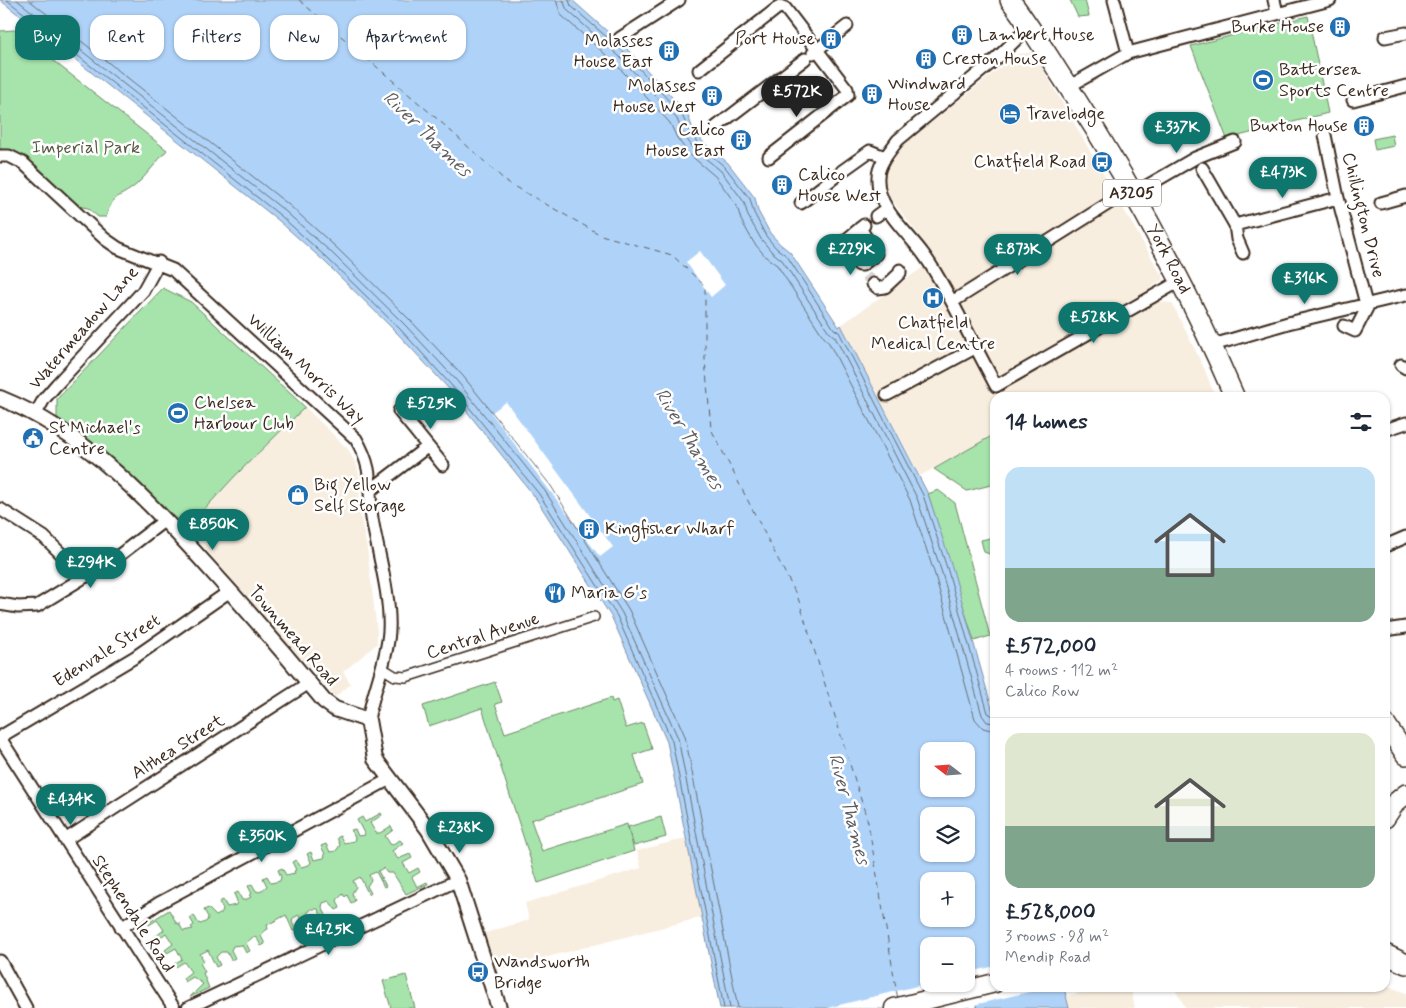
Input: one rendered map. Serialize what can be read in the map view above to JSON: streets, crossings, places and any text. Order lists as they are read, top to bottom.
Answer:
{
  "streets": {
    "highway": ["A3205", "York Road"],
    "street": [
      "Chillington Drive",
      "Watermeadow Lane",
      "William Morris Way",
      "Townmead Road",
      "Central Avenue",
      "Edenvale Street",
      "Althea Street",
      "Stephendale Road"
    ]
  },
  "crossings": [
    ["Watermeadow Lane", "William Morris Way"],
    ["Watermeadow Lane", "Townmead Road"],
    ["William Morris Way", "Townmead Road"],
    ["William Morris Way", "Central Avenue"],
    ["Townmead Road", "Edenvale Street"],
    ["Townmead Road", "Althea Street"],
    ["Edenvale Street", "Stephendale Road"],
    ["Althea Street", "Stephendale Road"]
  ],
  "water": ["River Thames"],
  "parks": ["Imperial Park"],
  "places": {
    "building": [
      "Burke House",
      "Lambert House",
      "Port House",
      "Molasses House East",
      "Creston House",
      "Windward House",
      "Molasses House West",
      "Buxton House",
      "Calico House East",
      "Calico House West",
      "Kingfisher Wharf"
    ],
    "sports": ["Battersea Sports Centre", "Chelsea Harbour Club"],
    "hotel": ["Travelodge"],
    "bus stop": ["Chatfield Road", "Wandsworth Bridge"],
    "hospital": ["Chatfield Medical Centre"],
    "public building": ["St Michael's Centre"],
    "shop": ["Big Yellow Self Storage"],
    "restaurant": ["Maria G's"]
  },
  "north": "left",
  "page": {
    "chip": [
      "Buy",
      "Rent",
      "Filters",
      "New",
      "Apartment"
    ],
    "price": [
      "£572K",
      "£337K",
      "£473K",
      "£229K",
      "£873K",
      "£316K",
      "£528K",
      "£525K",
      "£850K",
      "£294K",
      "£434K",
      "£238K",
      "£350K",
      "£425K"
    ],
    "heading": "14 homes",
    "list": [
      {
        "name": "£572,000",
        "note": "4 rooms · 112 m² · Calico Row"
      },
      {
        "name": "£528,000",
        "note": "3 rooms · 98 m² · Mendip Road"
      }
    ],
    "map_buttons": ["+", "−"]
  }
}
